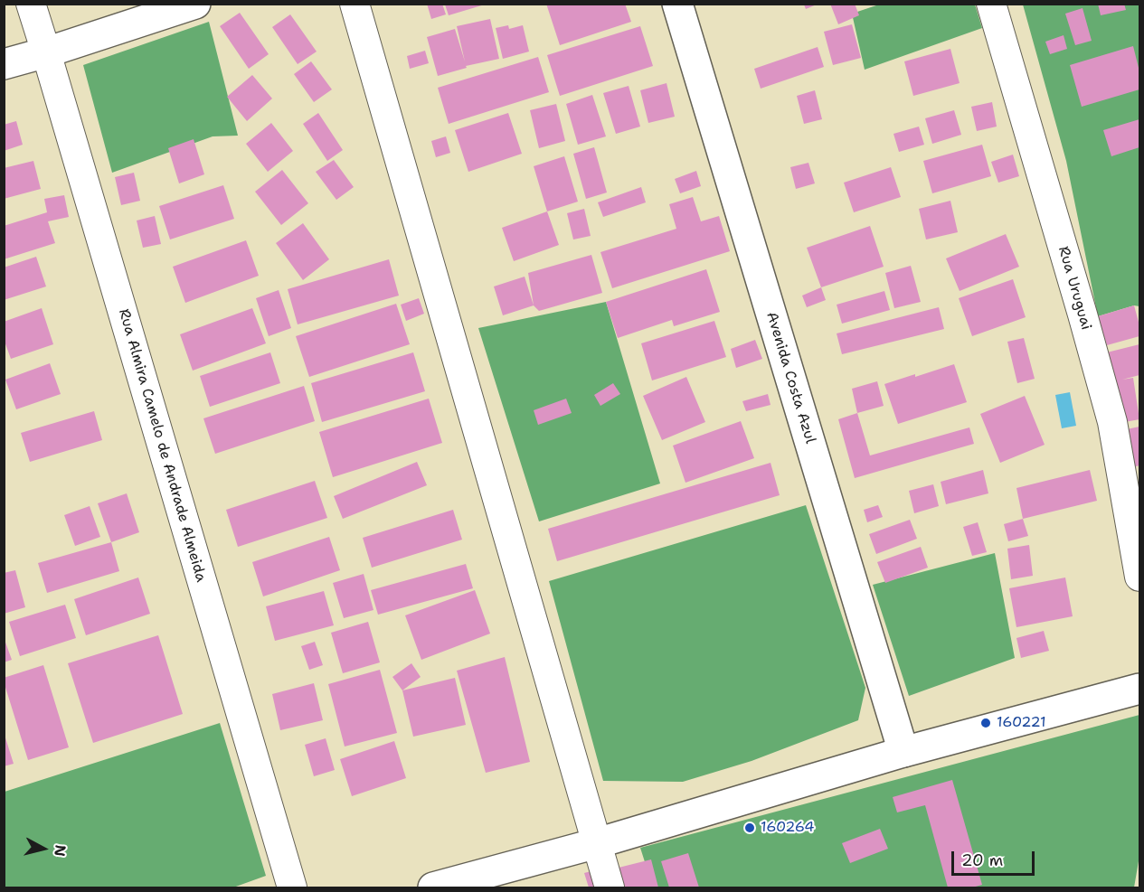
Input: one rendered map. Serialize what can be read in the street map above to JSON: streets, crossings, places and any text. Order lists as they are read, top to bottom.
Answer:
{
  "streets": {
    "street": ["Rua Uruguai", "Avenida Costa Azul", "Rua Almira Camelo de Andrade Almeida"]
  },
  "places": ["160221", "160264"],
  "scale_bar": "20 m",
  "north": "right"
}
